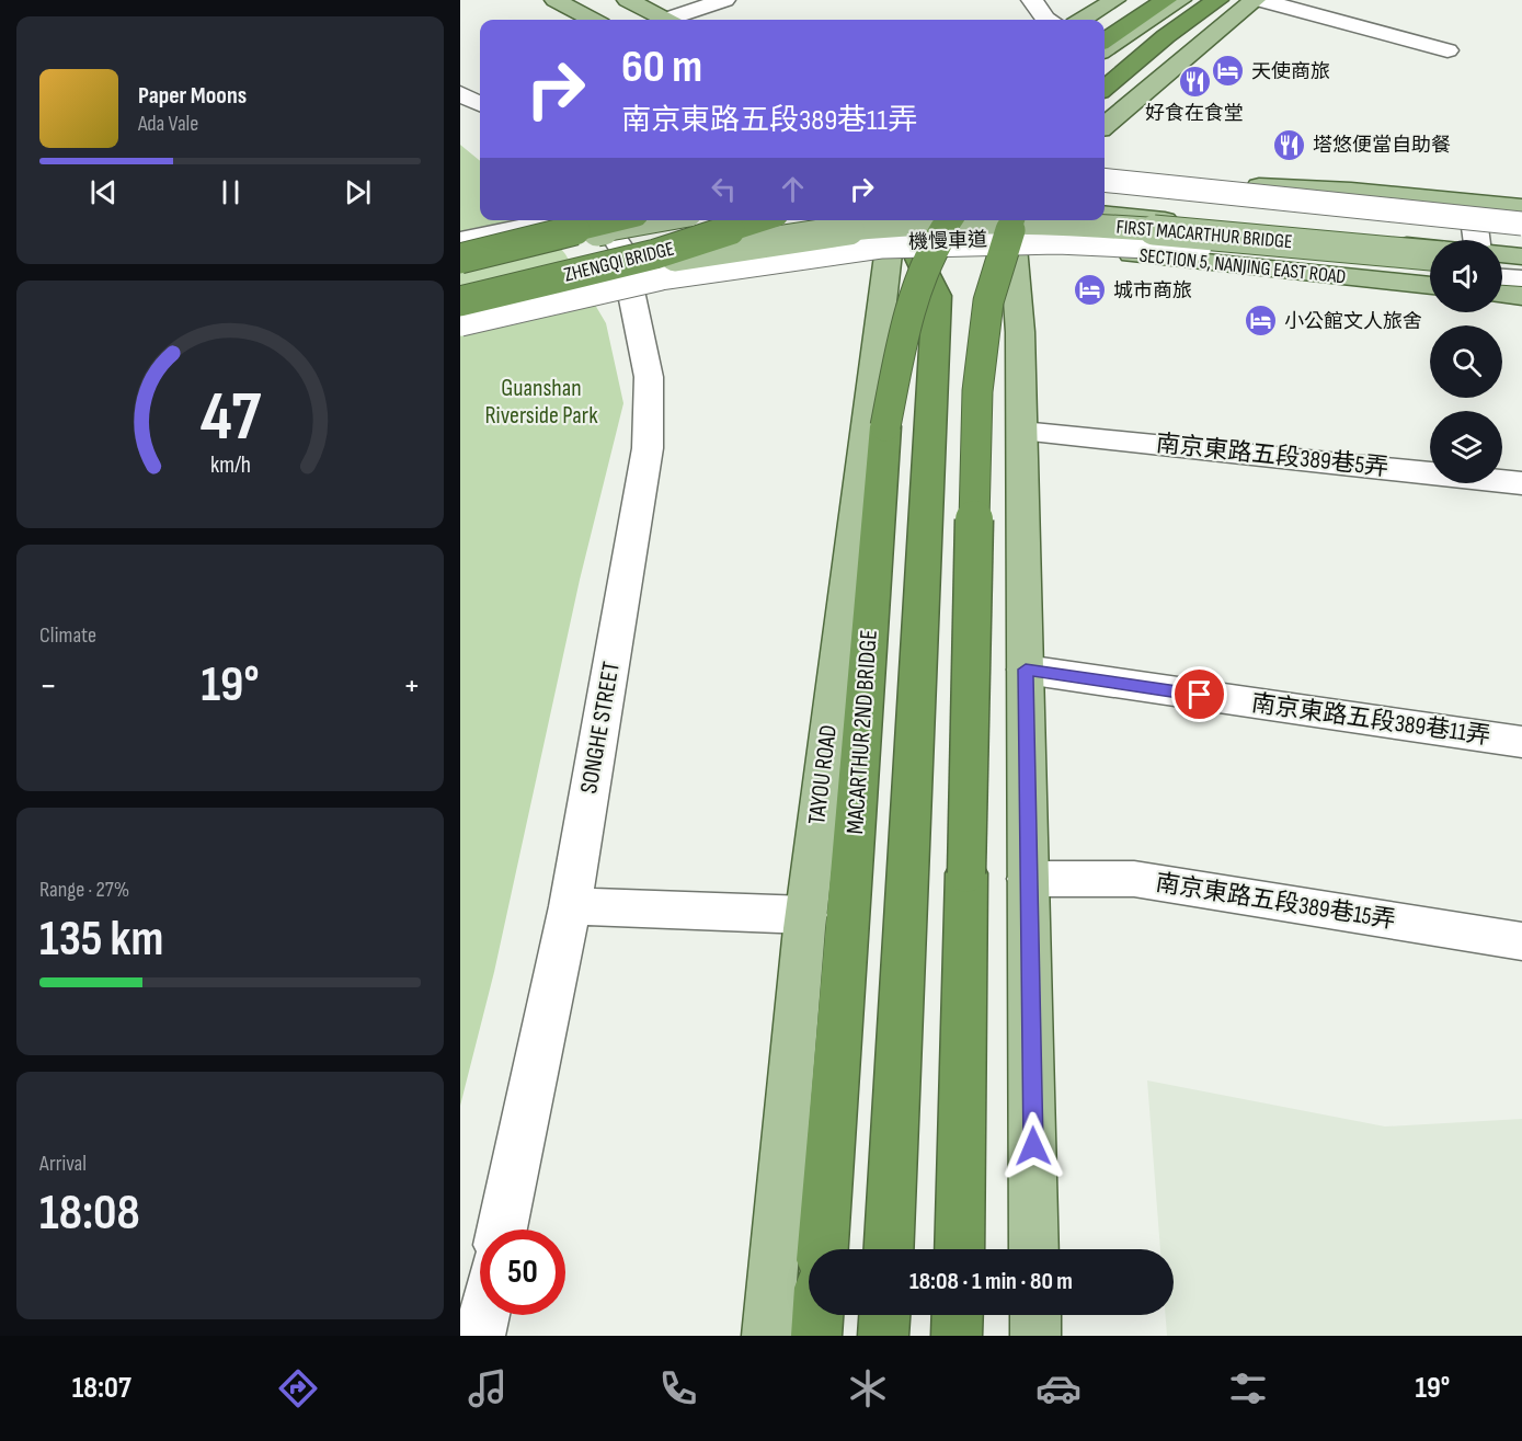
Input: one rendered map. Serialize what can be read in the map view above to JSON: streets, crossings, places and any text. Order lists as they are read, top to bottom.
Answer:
{
  "streets": {
    "highway": ["ZHENGQI BRIDGE", "MACARTHUR 2ND BRIDGE"],
    "main road": ["FIRST MACARTHUR BRIDGE", "SECTION 5, NANJING EAST ROAD", "TAYOU ROAD"],
    "street": [
      "機慢車道",
      "南京東路五段389巷5弄",
      "南京東路五段389巷11弄",
      "SONGHE STREET",
      "南京東路五段389巷15弄"
    ]
  },
  "crossings": [
    ["FIRST MACARTHUR BRIDGE", "ZHENGQI BRIDGE"]
  ],
  "parks": ["Guanshan Riverside Park"],
  "places": {
    "hotel": ["天使商旅", "城市商旅", "小公館文人旅舍"],
    "restaurant": ["好食在食堂", "塔悠便當自助餐"]
  },
  "page": {
    "turn": ["60 m", "南京東路五段389巷11弄"],
    "song": ["Paper Moons", "Ada Vale"],
    "tile": [
      "Climate",
      ["Range · 27%", "135 km"],
      ["Arrival", "18:08"]
    ],
    "heat": ["−", "19°", "+"],
    "limit": "50",
    "trip": "18:08 · 1 min · 80 m",
    "tabs": ["18:07", "19°"],
    "gauge": ["47", "km/h"]
  }
}
